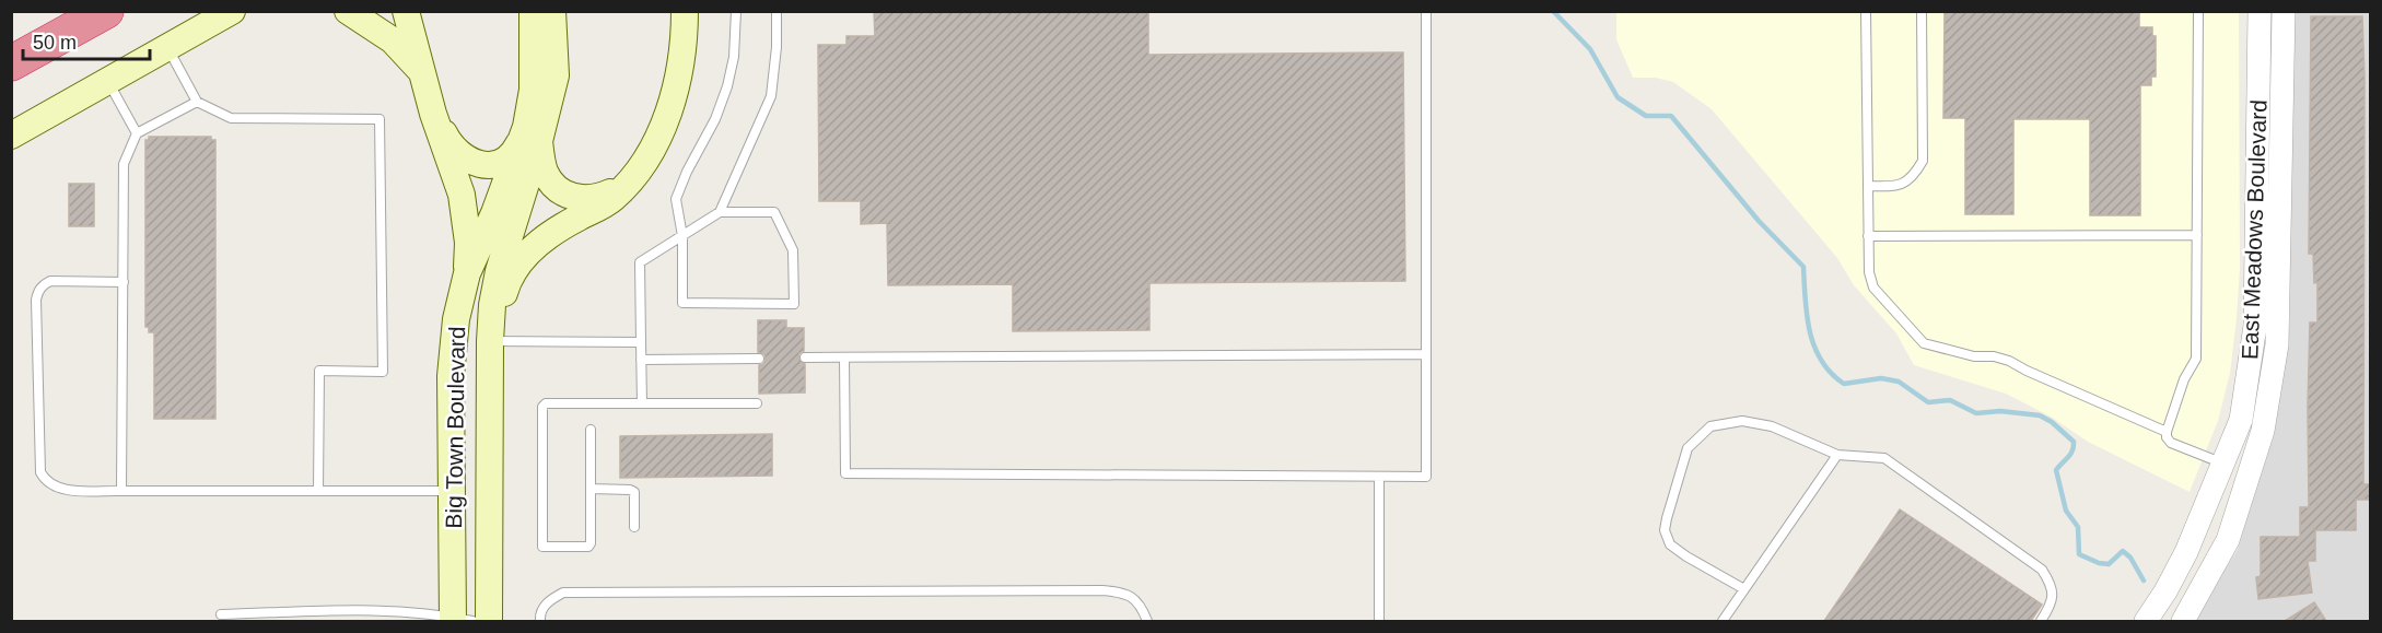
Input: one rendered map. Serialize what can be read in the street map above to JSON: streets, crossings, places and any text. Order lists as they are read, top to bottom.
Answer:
{
  "streets": {
    "main road": ["Big Town Boulevard"],
    "street": ["East Meadows Boulevard"]
  },
  "scale_bar": "50 m"
}
